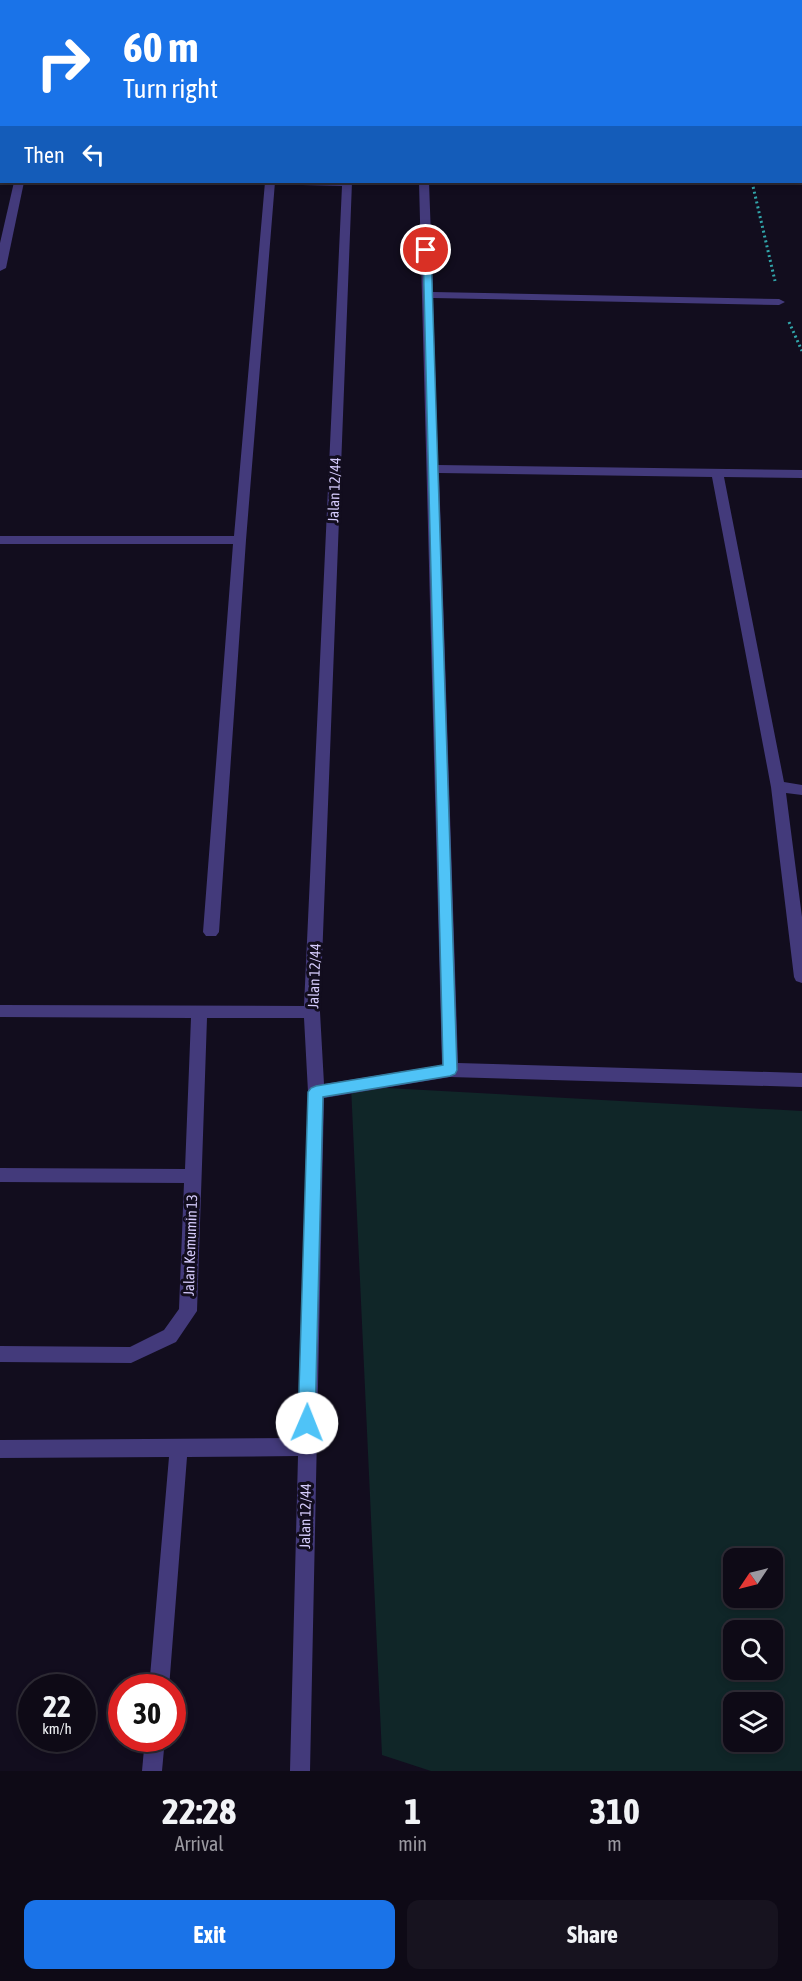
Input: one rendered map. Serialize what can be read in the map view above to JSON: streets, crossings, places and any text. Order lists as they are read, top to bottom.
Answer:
{
  "streets": {
    "street": ["Jalan 12/44", "Jalan Kemumin 13"]
  },
  "north": "bottom left",
  "page": {
    "turn": ["60 m", "Turn right"],
    "then": "Then",
    "speed": "22 km/h",
    "limit": "30",
    "eta": [
      "22:28",
      "Arrival",
      "1",
      "min",
      "310",
      "m"
    ],
    "buttons": ["Exit", "Share"]
  }
}
